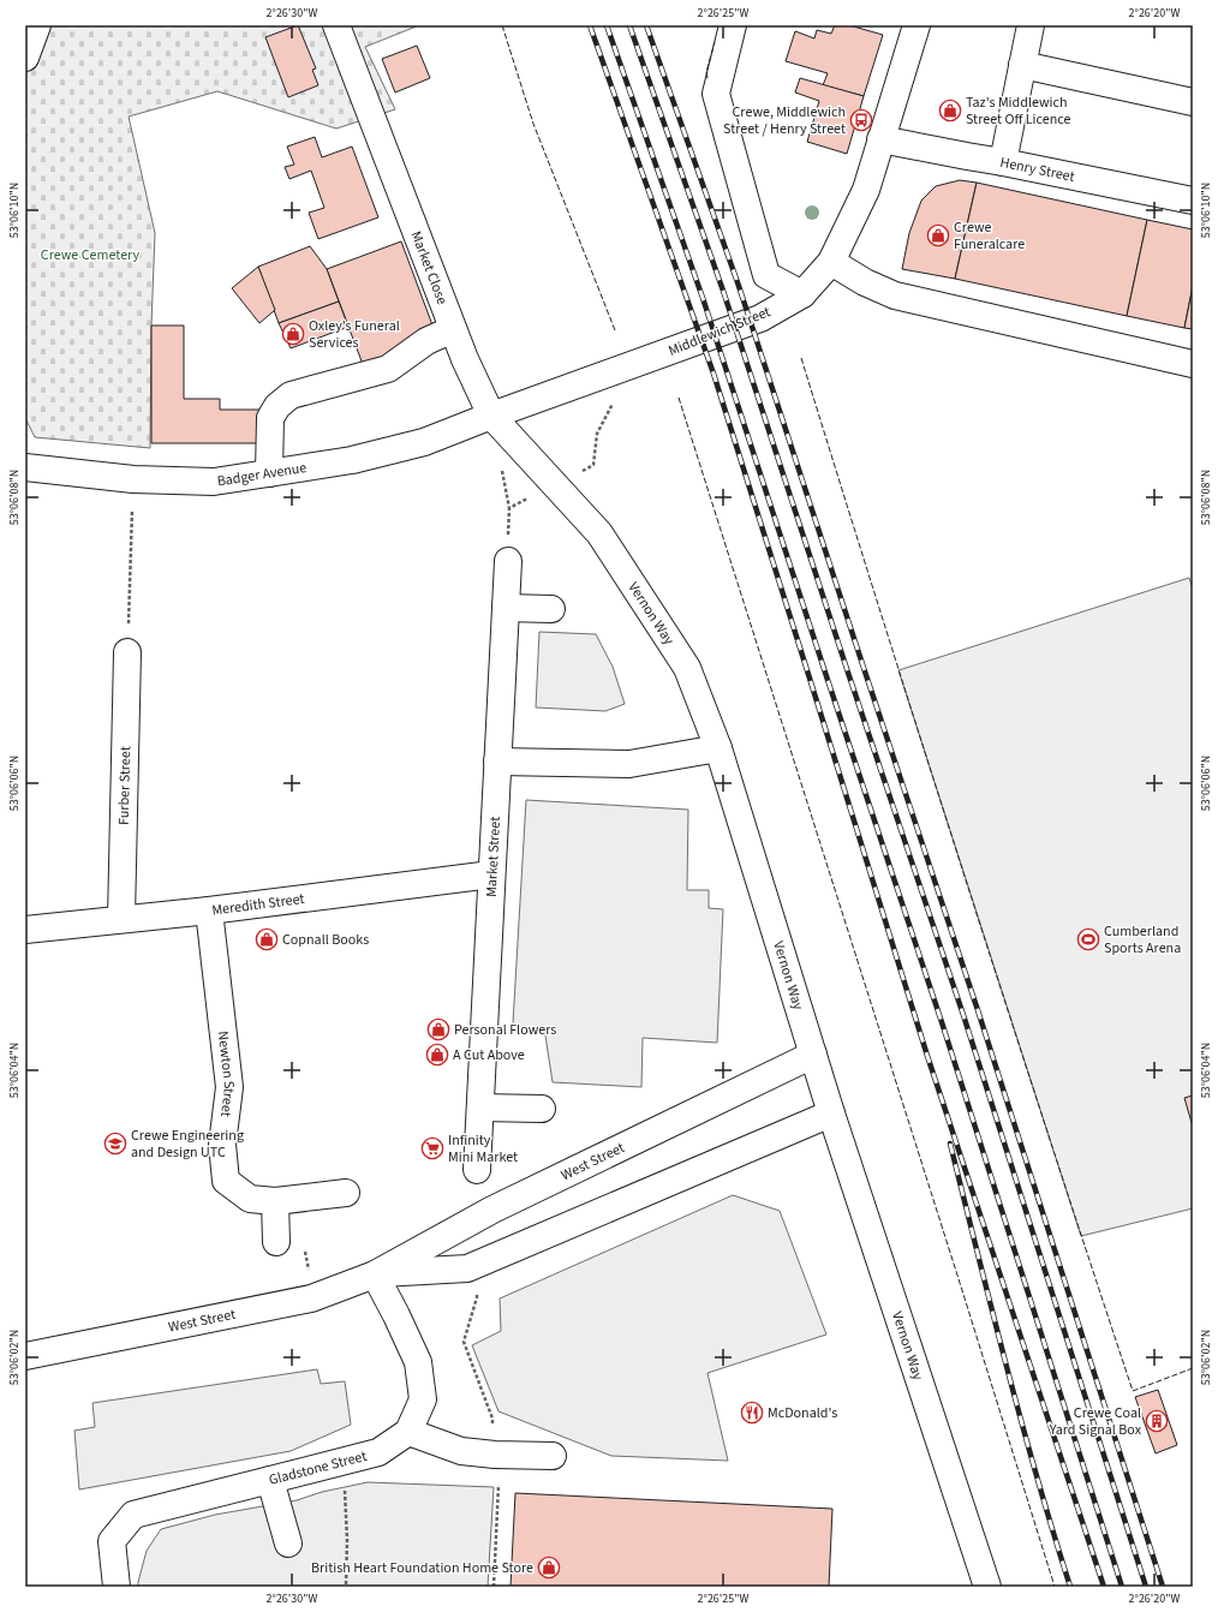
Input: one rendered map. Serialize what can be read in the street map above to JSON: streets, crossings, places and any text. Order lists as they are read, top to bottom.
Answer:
{
  "streets": {
    "street": [
      "Henry Street",
      "Market Close",
      "Middlewich Street",
      "Badger Avenue",
      "Vernon Way",
      "Furber Street",
      "Market Street",
      "Meredith Street",
      "Newton Street",
      "West Street",
      "Gladstone Street"
    ]
  },
  "crossings": [
    ["Henry Street", "Middlewich Street"],
    ["Market Close", "Middlewich Street"],
    ["Market Close", "Badger Avenue"],
    ["Market Close", "Vernon Way"],
    ["Middlewich Street", "Badger Avenue"],
    ["Middlewich Street", "Vernon Way"],
    ["Badger Avenue", "Vernon Way"],
    ["Vernon Way", "West Street"],
    ["Furber Street", "Meredith Street"],
    ["Market Street", "Meredith Street"],
    ["Meredith Street", "Newton Street"]
  ],
  "parks": ["Crewe Cemetery"],
  "places": {
    "shop": [
      "Taz's Middlewich Street Off Licence",
      "Crewe Funeralcare",
      "Oxley's Funeral Services",
      "Copnall Books",
      "Personal Flowers",
      "A Cut Above",
      "British Heart Foundation Home Store"
    ],
    "bus stop": ["Crewe, Middlewich Street / Henry Street"],
    "sports": ["Cumberland Sports Arena"],
    "school or university": ["Crewe Engineering and Design UTC"],
    "supermarket": ["Infinity Mini Market"],
    "restaurant": ["McDonald's"],
    "building": ["Crewe Coal Yard Signal Box"]
  },
  "coordinates": [
    "2°26'30\"W",
    "2°26'25\"W",
    "2°26'20\"W",
    "53°06'10\"N",
    "53°06'08\"N",
    "53°06'06\"N",
    "53°06'04\"N",
    "53°06'02\"N"
  ]
}
